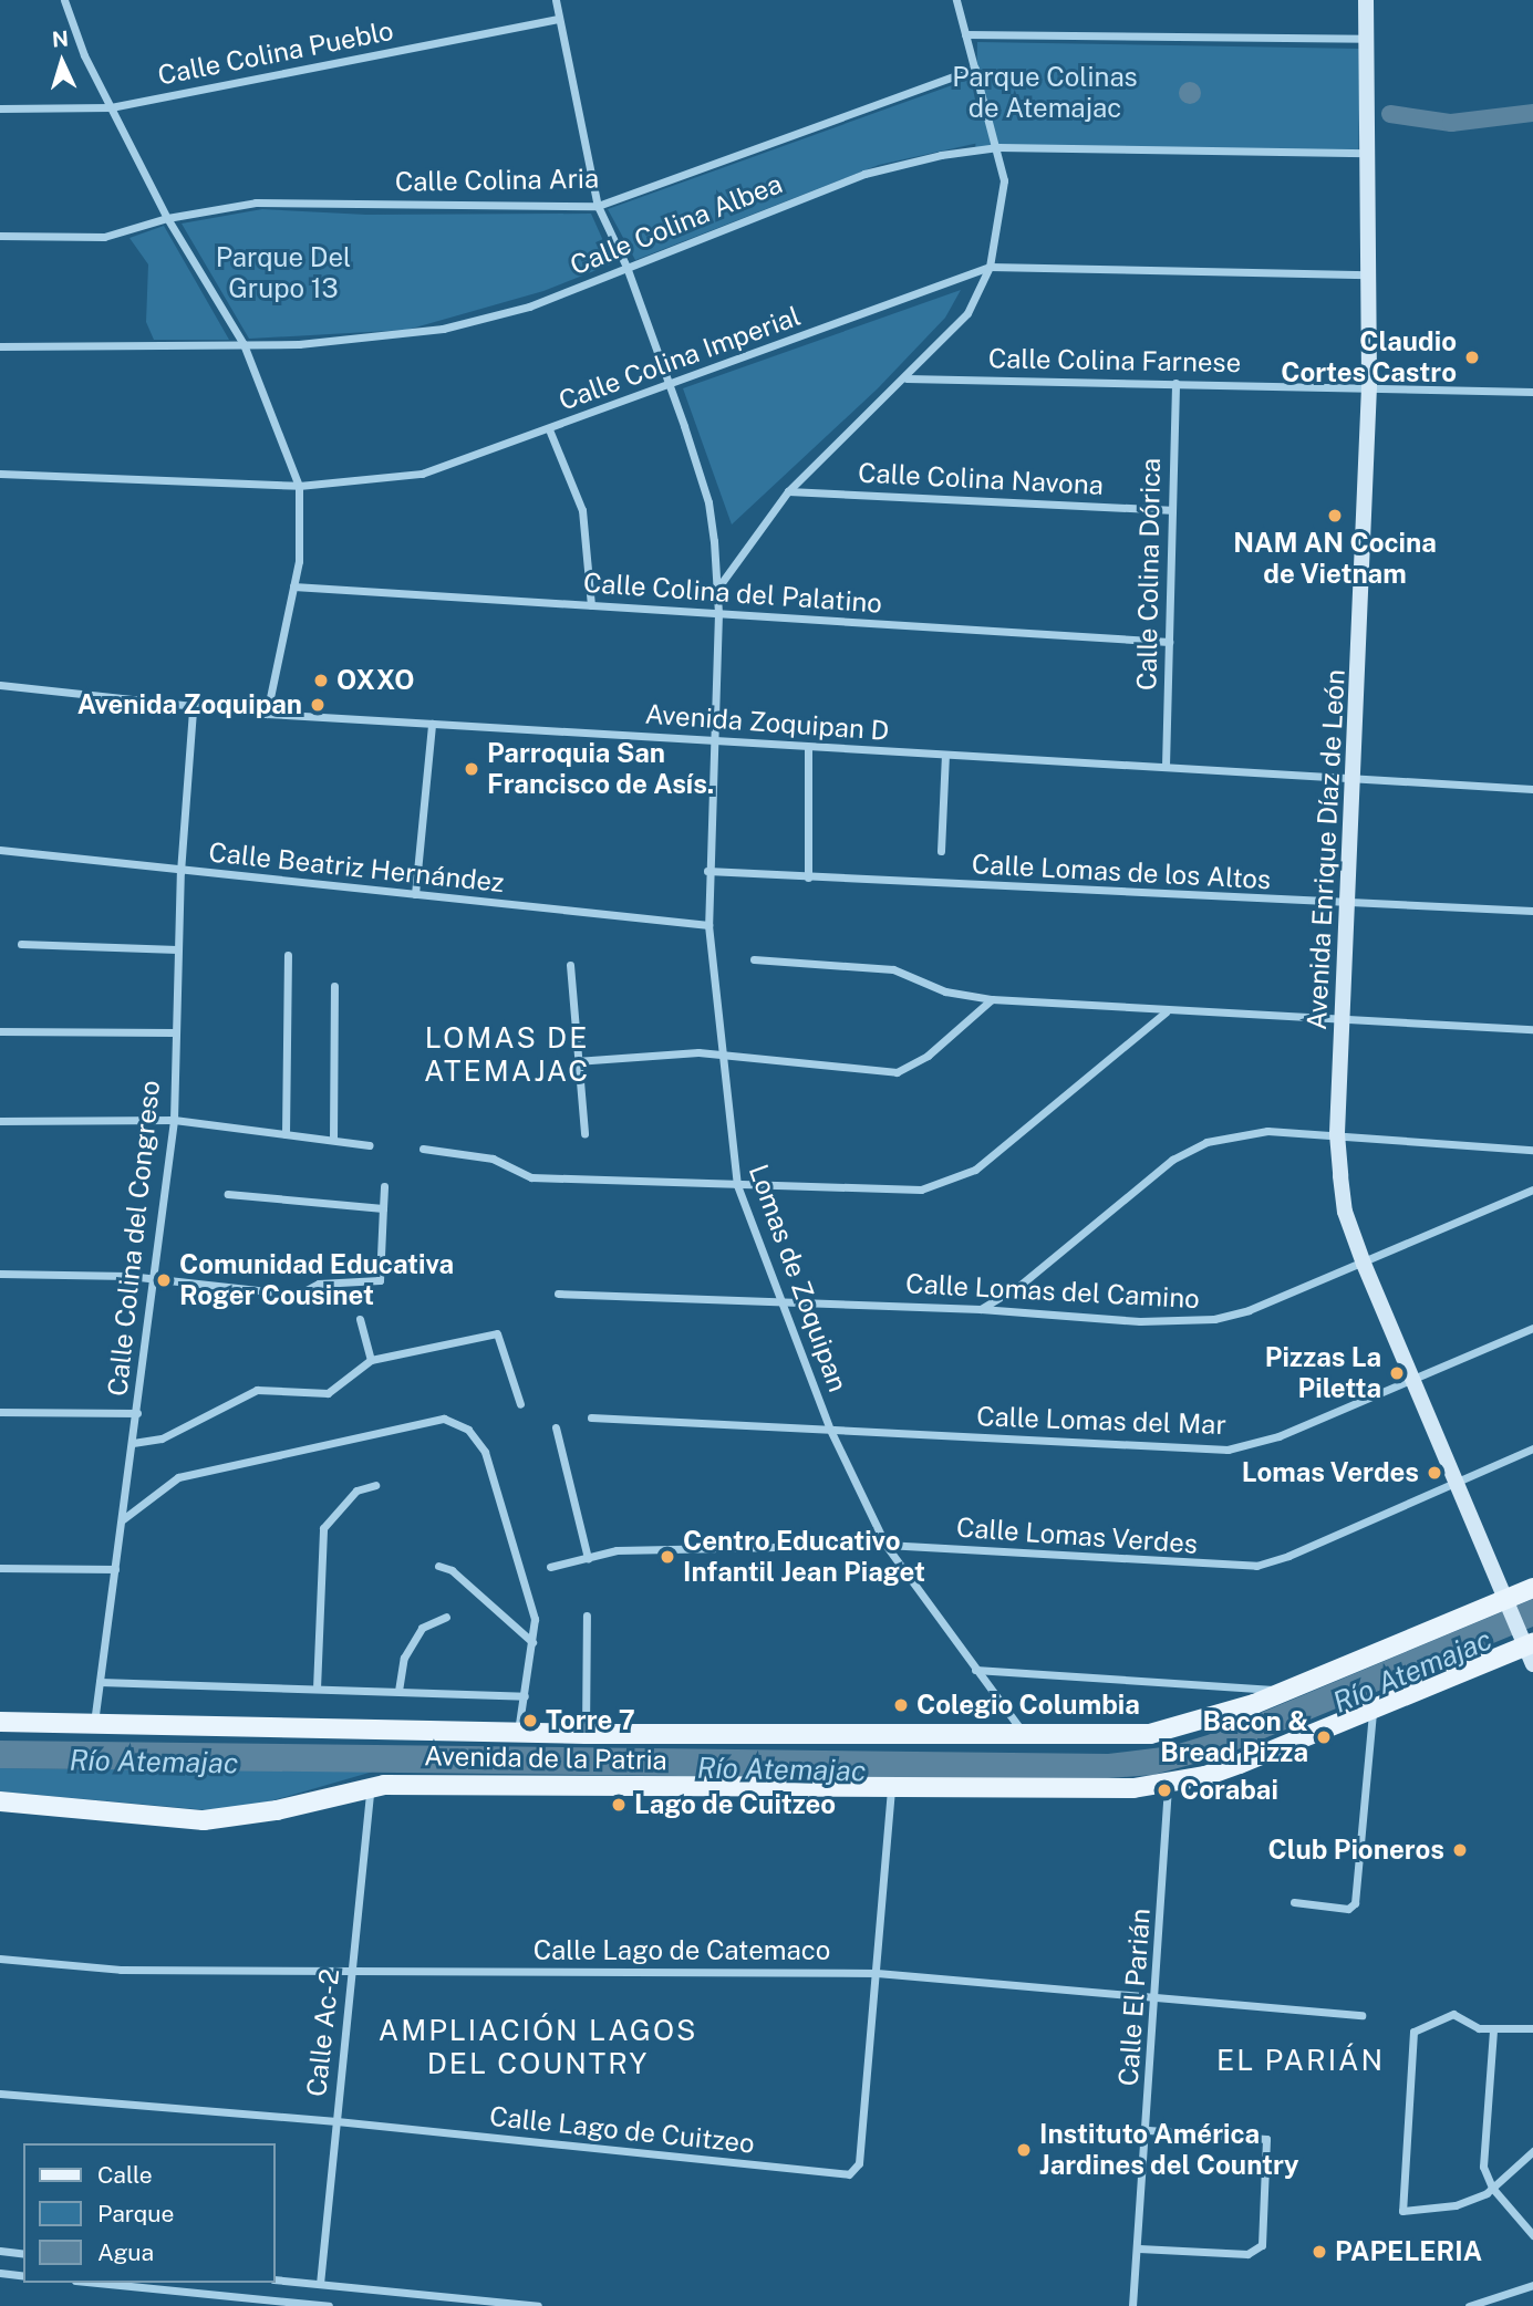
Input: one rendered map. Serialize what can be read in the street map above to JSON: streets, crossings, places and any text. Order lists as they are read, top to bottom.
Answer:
{
  "streets": {
    "main road": ["Avenida Enrique Díaz de León", "Avenida de la Patria"],
    "street": [
      "Calle Colina Pueblo",
      "Calle Colina Aria",
      "Calle Colina Albea",
      "Calle Colina Imperial",
      "Calle Colina Farnese",
      "Calle Colina Navona",
      "Calle Colina Dórica",
      "Calle Colina del Palatino",
      "Avenida Zoquipan D",
      "Calle Beatriz Hernández",
      "Calle Lomas de los Altos",
      "Calle Colina del Congreso",
      "Lomas de Zoquipan",
      "Calle Lomas del Camino",
      "Calle Lomas del Mar",
      "Calle Lomas Verdes",
      "Calle Lago de Catemaco",
      "Calle El Parián",
      "Calle Ac-2",
      "Calle Lago de Cuitzeo"
    ]
  },
  "crossings": [
    ["Calle Colina Pueblo", "Lomas de Zoquipan"],
    ["Calle Colina Aria", "Lomas de Zoquipan"],
    ["Calle Colina Albea", "Avenida Enrique Díaz de León"],
    ["Calle Colina Albea", "Lomas de Zoquipan"],
    ["Calle Colina Imperial", "Avenida Enrique Díaz de León"],
    ["Calle Colina Imperial", "Lomas de Zoquipan"],
    ["Calle Colina Farnese", "Calle Colina Dórica"],
    ["Calle Colina Farnese", "Avenida Enrique Díaz de León"],
    ["Calle Colina Navona", "Calle Colina Dórica"],
    ["Calle Colina Dórica", "Calle Colina del Palatino"],
    ["Calle Colina Dórica", "Avenida Zoquipan D"],
    ["Calle Colina del Palatino", "Lomas de Zoquipan"],
    ["Avenida Zoquipan D", "Avenida Enrique Díaz de León"],
    ["Avenida Zoquipan D", "Calle Colina del Congreso"],
    ["Avenida Zoquipan D", "Lomas de Zoquipan"],
    ["Avenida Enrique Díaz de León", "Calle Lomas de los Altos"],
    ["Avenida Enrique Díaz de León", "Calle Lomas del Camino"],
    ["Avenida Enrique Díaz de León", "Calle Lomas del Mar"],
    ["Avenida Enrique Díaz de León", "Calle Lomas Verdes"],
    ["Avenida Enrique Díaz de León", "Avenida de la Patria"],
    ["Calle Beatriz Hernández", "Calle Colina del Congreso"],
    ["Calle Beatriz Hernández", "Lomas de Zoquipan"],
    ["Calle Lomas de los Altos", "Lomas de Zoquipan"],
    ["Calle Colina del Congreso", "Avenida de la Patria"],
    ["Lomas de Zoquipan", "Calle Lomas del Camino"],
    ["Lomas de Zoquipan", "Calle Lomas del Mar"],
    ["Lomas de Zoquipan", "Calle Lomas Verdes"],
    ["Lomas de Zoquipan", "Avenida de la Patria"],
    ["Avenida de la Patria", "Calle El Parián"],
    ["Avenida de la Patria", "Calle Ac-2"],
    ["Avenida de la Patria", "Calle Lago de Cuitzeo"],
    ["Calle Lago de Catemaco", "Calle El Parián"],
    ["Calle Lago de Catemaco", "Calle Ac-2"],
    ["Calle Lago de Catemaco", "Calle Lago de Cuitzeo"],
    ["Calle Ac-2", "Calle Lago de Cuitzeo"]
  ],
  "districts": ["LOMAS DE ATEMAJAC", "AMPLIACIÓN LAGOS DEL COUNTRY", "EL PARIÁN"],
  "water": ["Río Atemajac"],
  "parks": ["Parque Colinas de Atemajac", "Parque Del Grupo 13"],
  "places": [
    "Claudio Cortes Castro",
    "NAM AN Cocina de Vietnam",
    "OXXO",
    "Avenida Zoquipan",
    "Parroquia San Francisco de Asís.",
    "Comunidad Educativa Roger Cousinet",
    "Pizzas La Piletta",
    "Lomas Verdes",
    "Centro Educativo Infantil Jean Piaget",
    "Colegio Columbia",
    "Torre 7",
    "Bacon & Bread Pizza",
    "Corabai",
    "Lago de Cuitzeo",
    "Club Pioneros",
    "Instituto América Jardines del Country",
    "PAPELERIA"
  ],
  "legend": ["Calle", "Parque", "Agua"],
  "north": "top"
}
